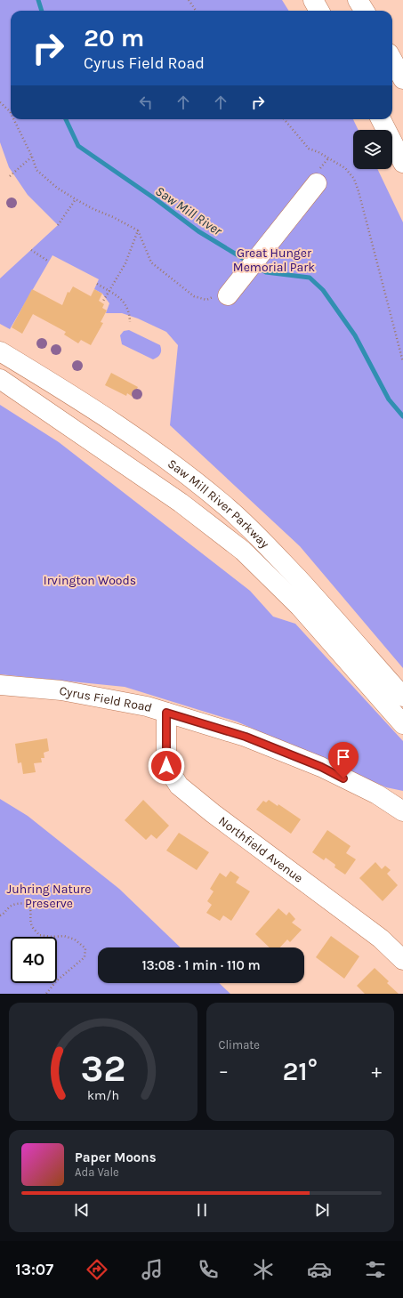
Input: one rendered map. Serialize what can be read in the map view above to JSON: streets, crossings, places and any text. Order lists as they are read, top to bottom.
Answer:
{
  "streets": {
    "main road": ["Saw Mill River Parkway", "Cyrus Field Road", "Northfield Avenue"]
  },
  "crossings": [
    ["Cyrus Field Road", "Northfield Avenue"]
  ],
  "water": ["Saw Mill River"],
  "parks": ["Great Hunger Memorial Park", "Irvington Woods", "Juhring Nature Preserve"],
  "page": {
    "turn": ["20 m", "Cyrus Field Road"],
    "limit": "40",
    "trip": "13:08 · 1 min · 110 m",
    "tile": "Climate",
    "heat": ["−", "21°", "+"],
    "song": ["Paper Moons", "Ada Vale"],
    "tabs": "13:07",
    "gauge": ["32", "km/h"]
  }
}
